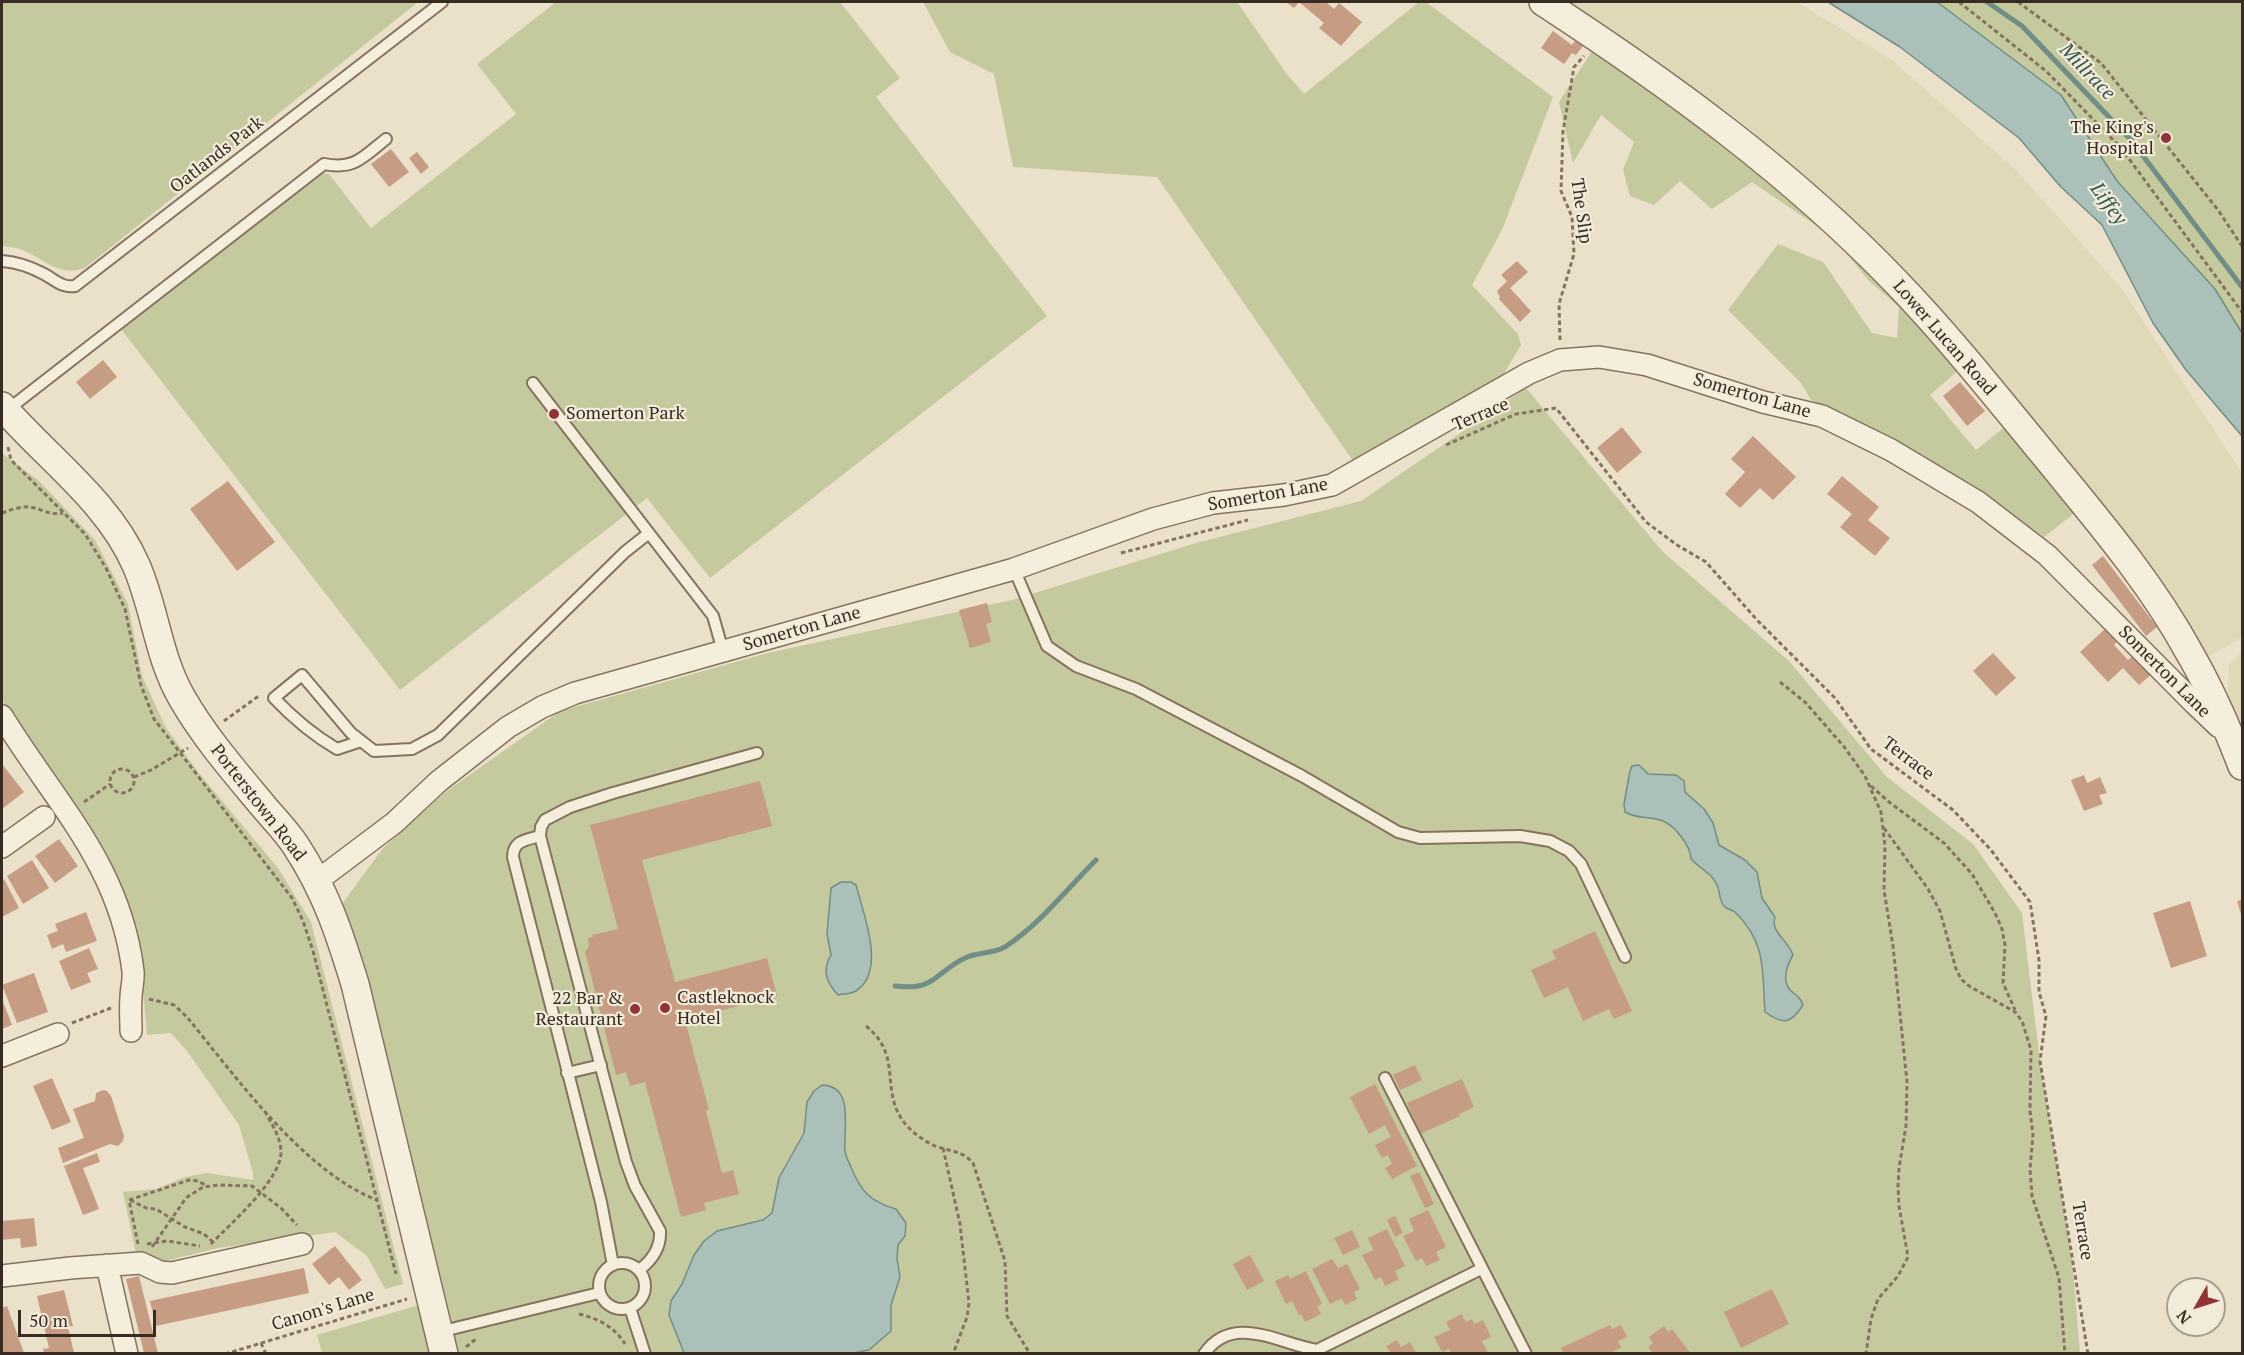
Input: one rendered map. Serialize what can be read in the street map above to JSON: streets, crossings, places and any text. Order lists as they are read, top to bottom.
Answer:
{
  "streets": {
    "street": ["Lower Lucan Road", "Somerton Lane", "Porterstown Road"],
    "lane": ["Oatlands Park"],
    "path": ["The Slip", "Terrace", "Canon's Lane"]
  },
  "crossings": [
    ["The Slip", "Lower Lucan Road"],
    ["The Slip", "Somerton Lane"],
    ["Lower Lucan Road", "Somerton Lane"],
    ["Somerton Lane", "Porterstown Road"],
    ["Porterstown Road", "Canon's Lane"]
  ],
  "water": ["Millrace", "Liffey"],
  "places": [
    "The King's Hospital",
    "Somerton Park",
    "Castleknock Hotel",
    "22 Bar & Restaurant"
  ],
  "scale_bar": "50 m",
  "north": "bottom left"
}
